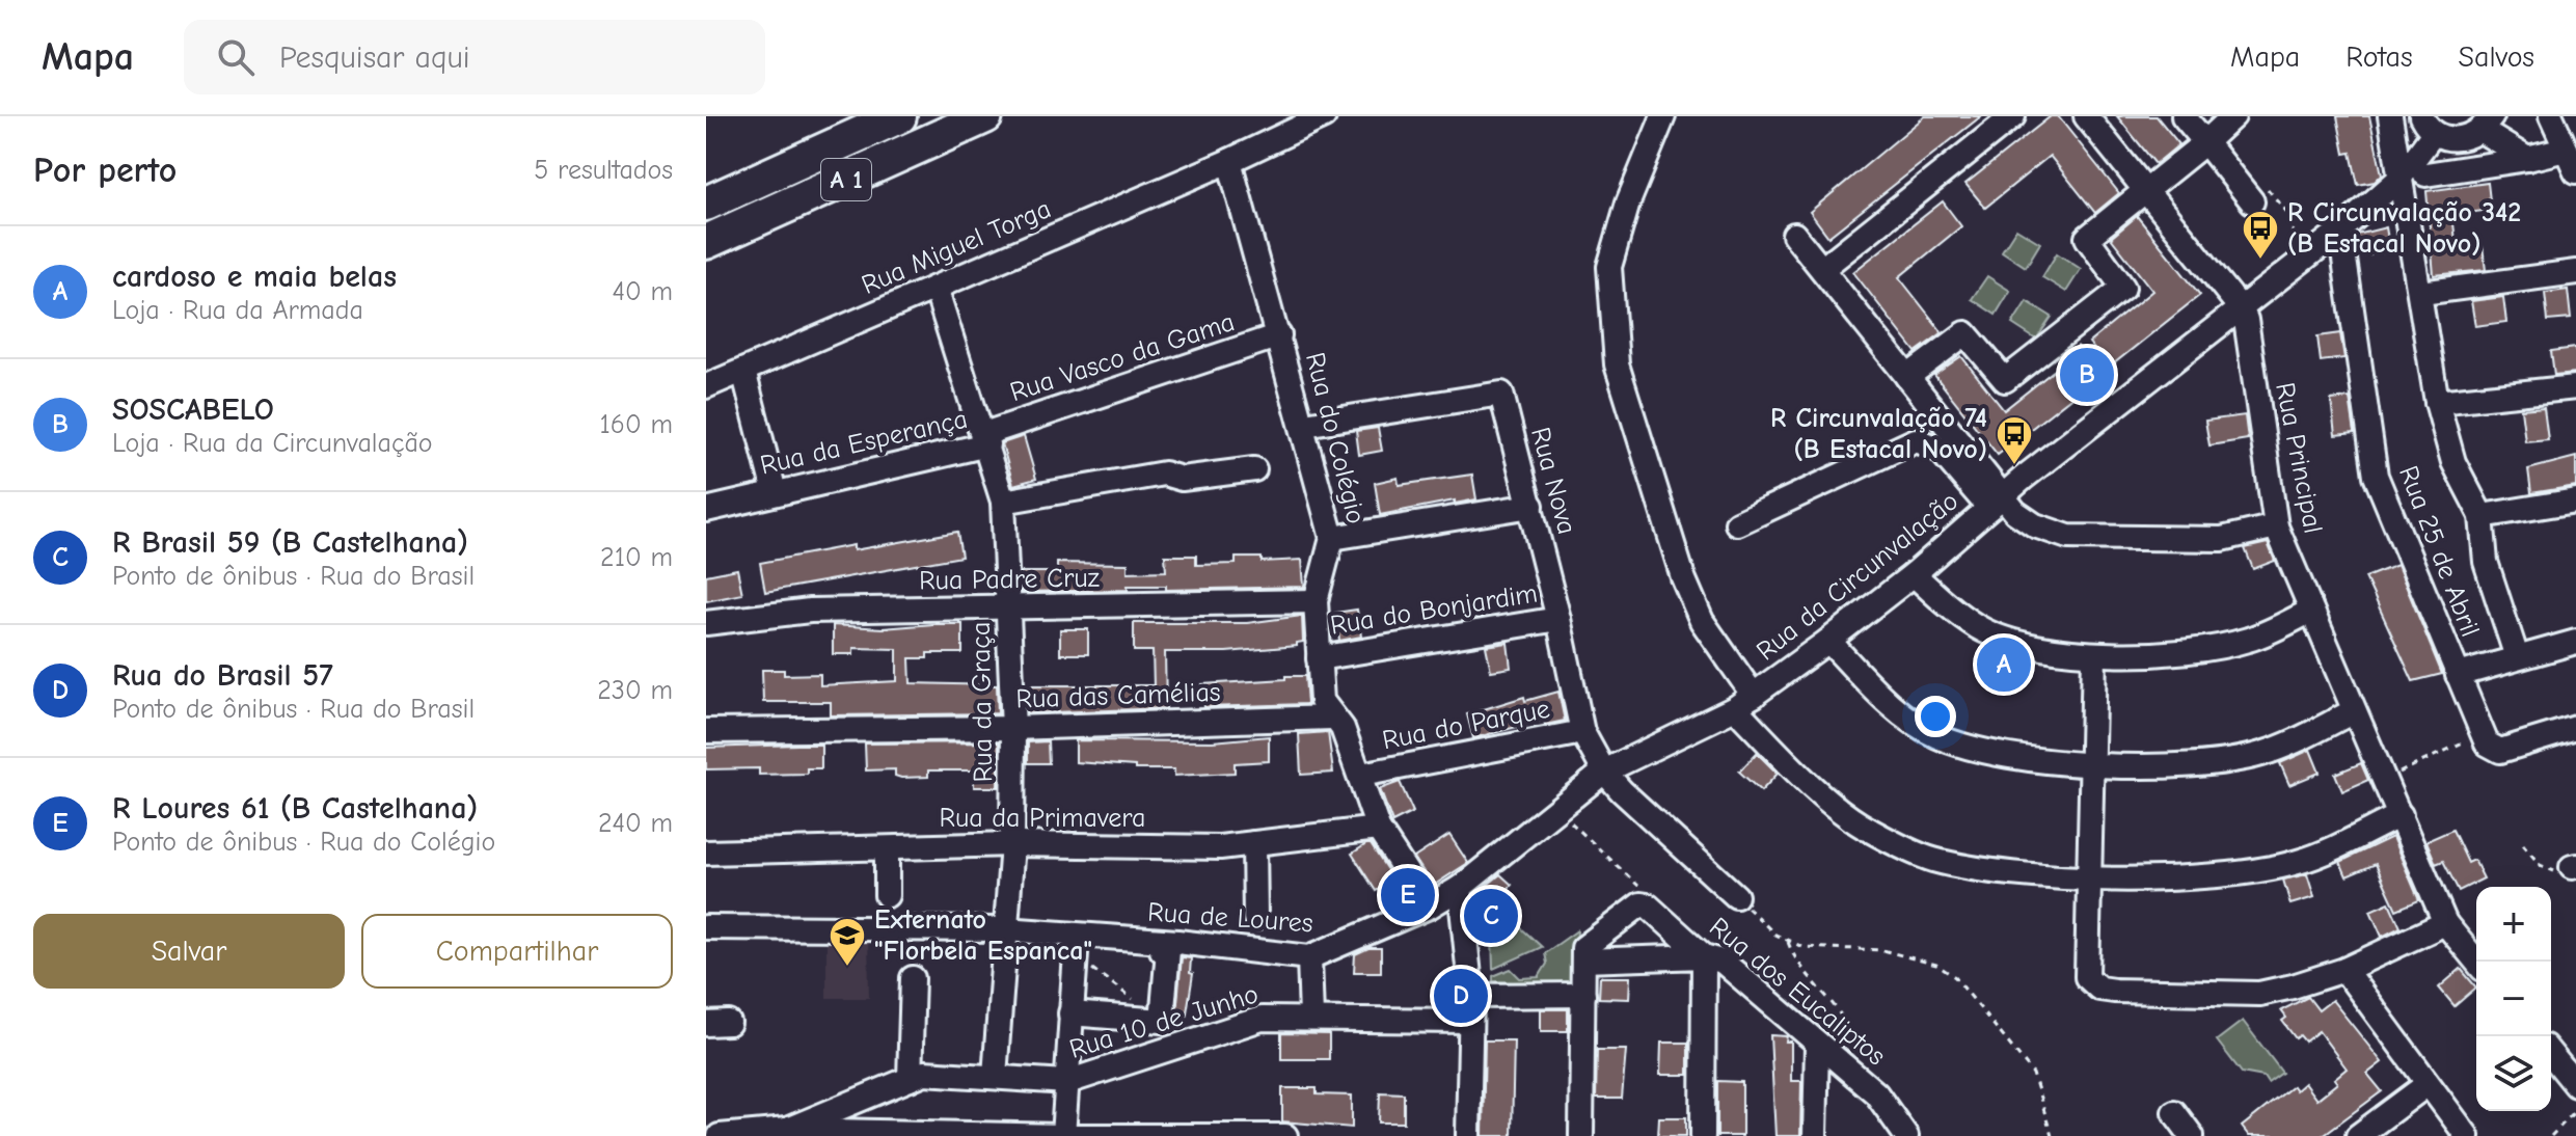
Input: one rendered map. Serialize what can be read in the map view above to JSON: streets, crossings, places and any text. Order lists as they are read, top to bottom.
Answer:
{
  "streets": {
    "highway": ["A 1"],
    "street": [
      "Rua Miguel Torga",
      "Rua Vasco da Gama",
      "Rua do Colégio",
      "Rua da Esperança",
      "Rua Principal",
      "Rua Nova",
      "Rua 25 de Abril",
      "Rua da Circunvalação",
      "Rua Padre Cruz",
      "Rua do Bonjardim",
      "Rua das Camélias",
      "Rua da Graça",
      "Rua do Parque",
      "Rua da Primavera",
      "Rua de Loures",
      "Rua dos Eucaliptos",
      "Rua 10 de Junho"
    ]
  },
  "crossings": [
    ["Rua Miguel Torga", "Rua do Colégio"],
    ["Rua Miguel Torga", "Rua da Graça"],
    ["Rua Vasco da Gama", "Rua do Colégio"],
    ["Rua Vasco da Gama", "Rua da Esperança"],
    ["Rua Vasco da Gama", "Rua da Graça"],
    ["Rua do Colégio", "Rua Nova"],
    ["Rua do Colégio", "Rua Padre Cruz"],
    ["Rua do Colégio", "Rua do Bonjardim"],
    ["Rua do Colégio", "Rua das Camélias"],
    ["Rua do Colégio", "Rua do Parque"],
    ["Rua do Colégio", "Rua da Primavera"],
    ["Rua do Colégio", "Rua de Loures"],
    ["Rua da Esperança", "Rua da Graça"],
    ["Rua Principal", "Rua da Circunvalação"],
    ["Rua Nova", "Rua do Bonjardim"],
    ["Rua Nova", "Rua do Parque"],
    ["Rua Nova", "Rua de Loures"],
    ["Rua 25 de Abril", "Rua da Circunvalação"],
    ["Rua da Circunvalação", "Rua de Loures"],
    ["Rua Padre Cruz", "Rua da Graça"],
    ["Rua das Camélias", "Rua da Graça"],
    ["Rua da Graça", "Rua da Primavera"],
    ["Rua da Graça", "Rua de Loures"],
    ["Rua da Graça", "Rua 10 de Junho"]
  ],
  "places": {
    "bus stop": ["R Circunvalação 342 (B Estacal Novo)", "R Circunvalação 74 (B Estacal Novo)"],
    "school or university": ["Externato \"Florbela Espanca\""]
  },
  "page": {
    "header": "Mapa",
    "search": "Pesquisar aqui",
    "nav": ["Mapa", "Rotas", "Salvos"],
    "heading": ["Por perto", "5 resultados"],
    "list": [
      {
        "mark": "A",
        "name": "cardoso e maia belas",
        "note": "Loja · Rua da Armada",
        "value": "40 m"
      },
      {
        "mark": "B",
        "name": "SOSCABELO",
        "note": "Loja · Rua da Circunvalação",
        "value": "160 m"
      },
      {
        "mark": "C",
        "name": "R Brasil 59 (B Castelhana)",
        "note": "Ponto de ônibus · Rua do Brasil",
        "value": "210 m"
      },
      {
        "mark": "D",
        "name": "Rua do Brasil 57",
        "note": "Ponto de ônibus · Rua do Brasil",
        "value": "230 m"
      },
      {
        "mark": "E",
        "name": "R Loures 61 (B Castelhana)",
        "note": "Ponto de ônibus · Rua do Colégio",
        "value": "240 m"
      }
    ],
    "pins": [
      "B",
      "A",
      "E",
      "C",
      "D"
    ],
    "map_buttons": ["+", "−"],
    "buttons": ["Salvar", "Compartilhar"]
  }
}
